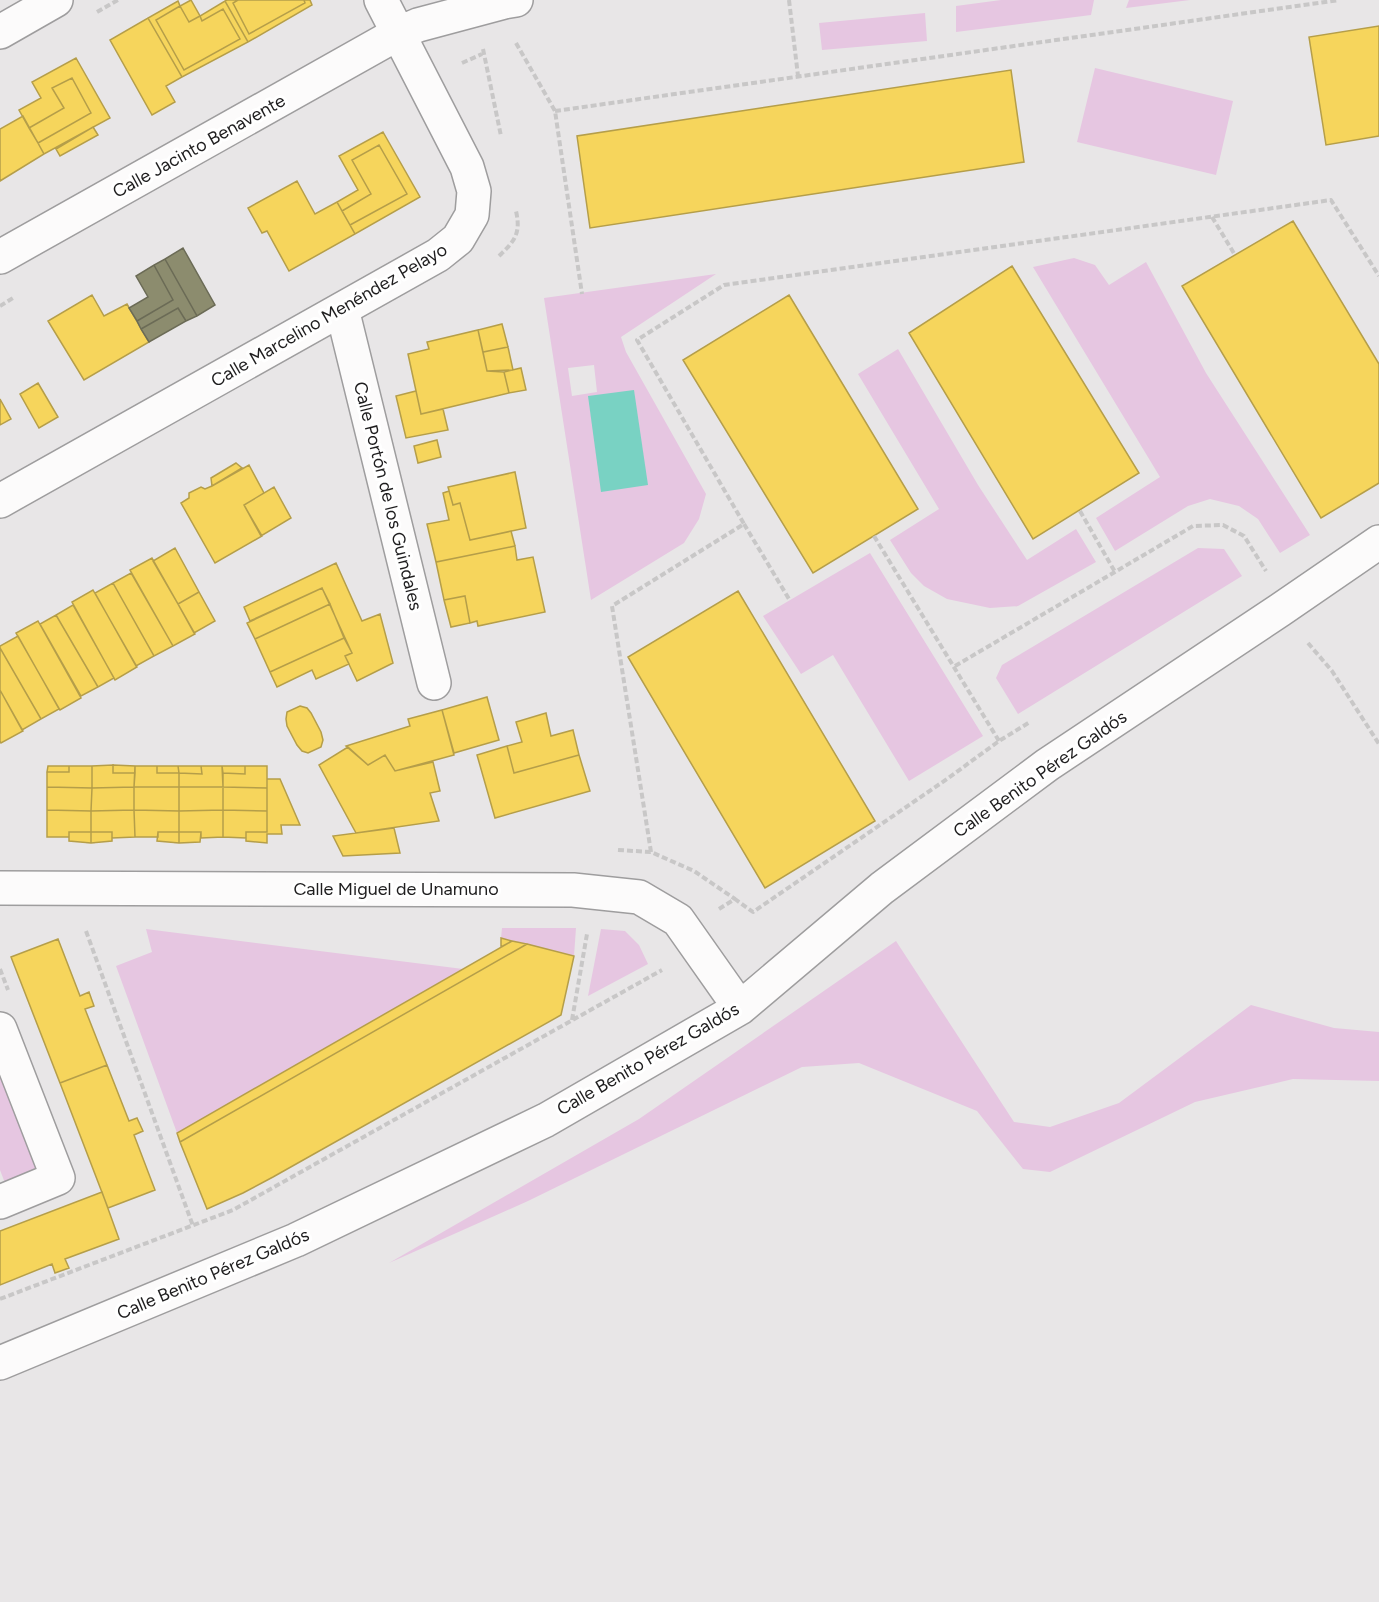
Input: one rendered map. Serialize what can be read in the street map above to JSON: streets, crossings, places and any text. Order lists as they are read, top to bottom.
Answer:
{
  "streets": {
    "street": [
      "Calle Jacinto Benavente",
      "Calle Marcelino Menéndez Pelayo",
      "Calle Portón de los Guindales",
      "Calle Benito Pérez Galdós",
      "Calle Miguel de Unamuno"
    ]
  },
  "crossings": [
    ["Calle Jacinto Benavente", "Calle Marcelino Menéndez Pelayo"],
    ["Calle Marcelino Menéndez Pelayo", "Calle Portón de los Guindales"],
    ["Calle Benito Pérez Galdós", "Calle Miguel de Unamuno"]
  ]
}
